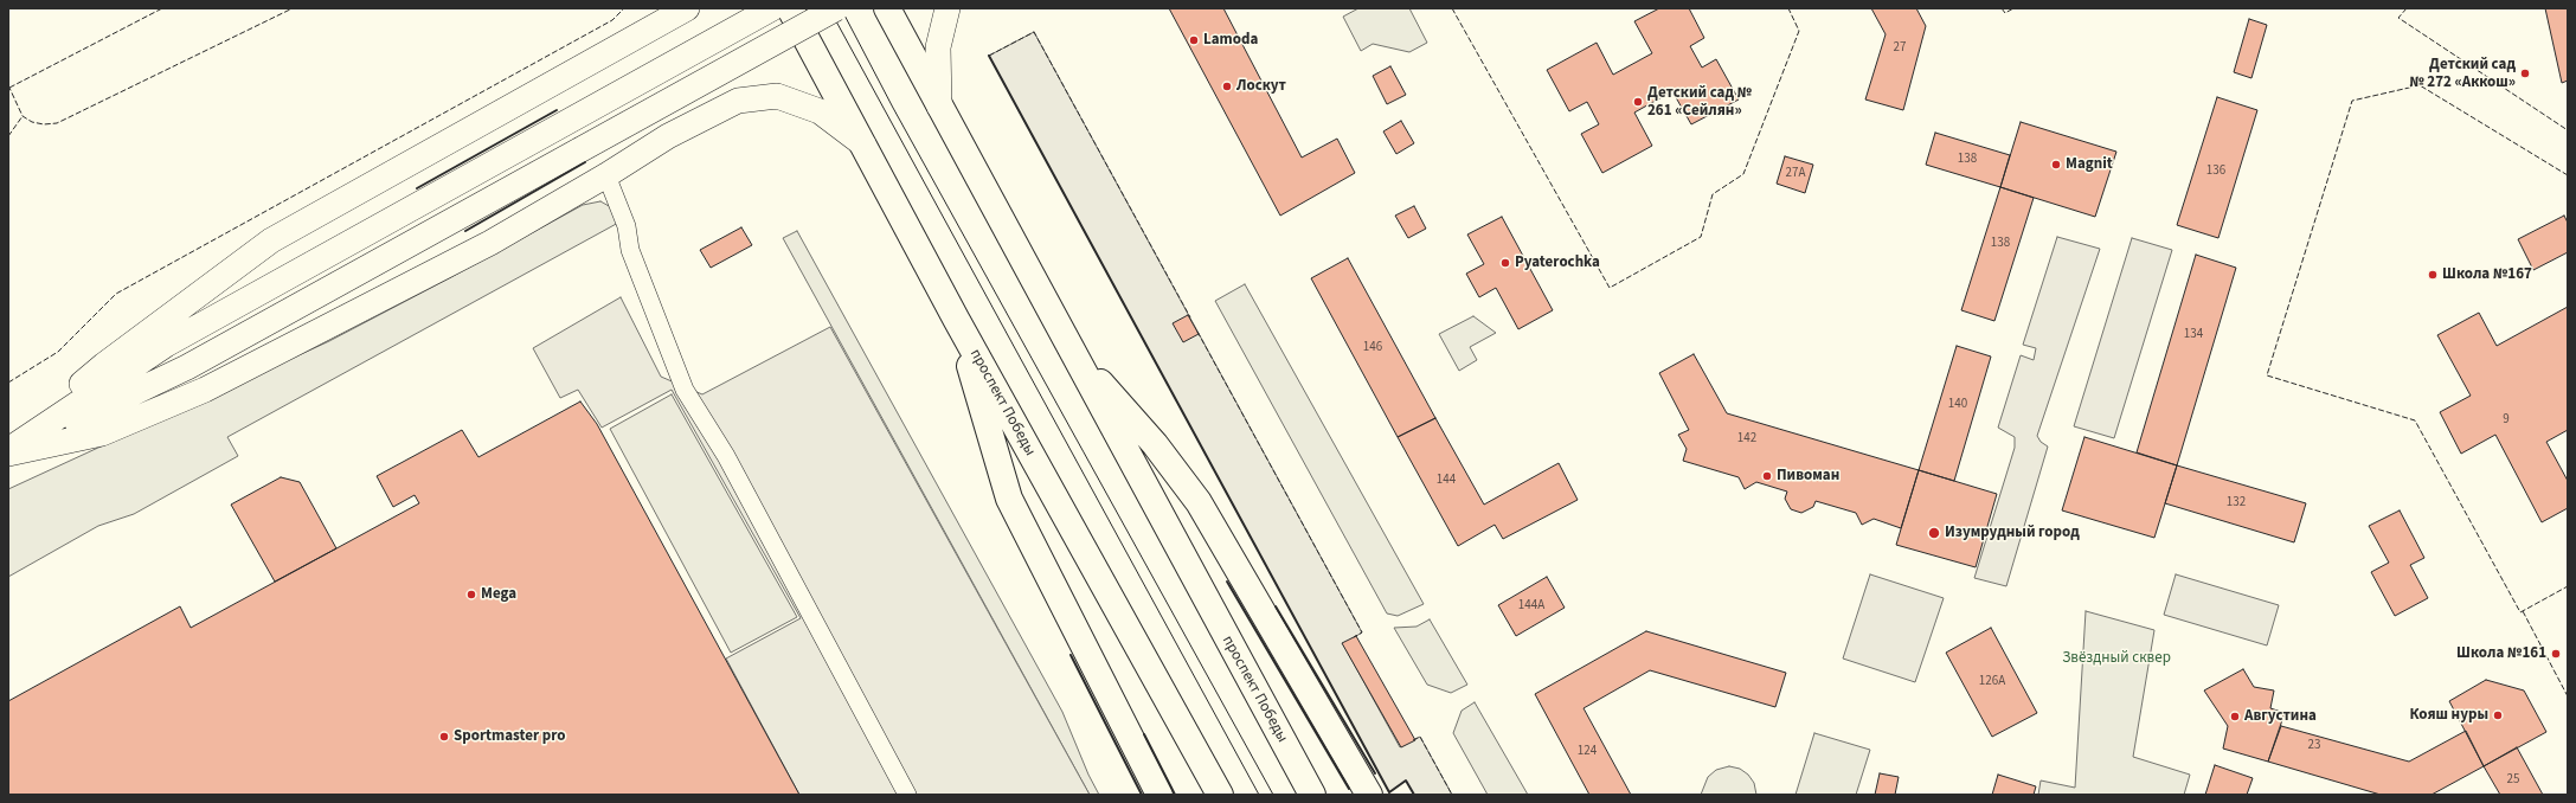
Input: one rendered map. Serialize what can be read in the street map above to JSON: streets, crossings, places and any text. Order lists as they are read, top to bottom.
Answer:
{
  "streets": {
    "main road": ["проспект Победы"]
  },
  "parks": ["Звёздный сквер"],
  "places": [
    "Lamoda",
    "Детский сад № 272 «Аккош»",
    "Лоскут",
    "Детский сад № 261 «Сейлян»",
    "Magnit",
    "Pyaterochka",
    "Школа №167",
    "Пивоман",
    "Изумрудный город",
    "Mega",
    "Школа №161",
    "Кояш нуры",
    "Августина",
    "Sportmaster pro"
  ],
  "house_numbers": [
    "27",
    "138",
    "136",
    "27А",
    "138",
    "134",
    "146",
    "140",
    "9",
    "142",
    "144",
    "132",
    "144А",
    "126А",
    "23",
    "124",
    "25"
  ]
}
